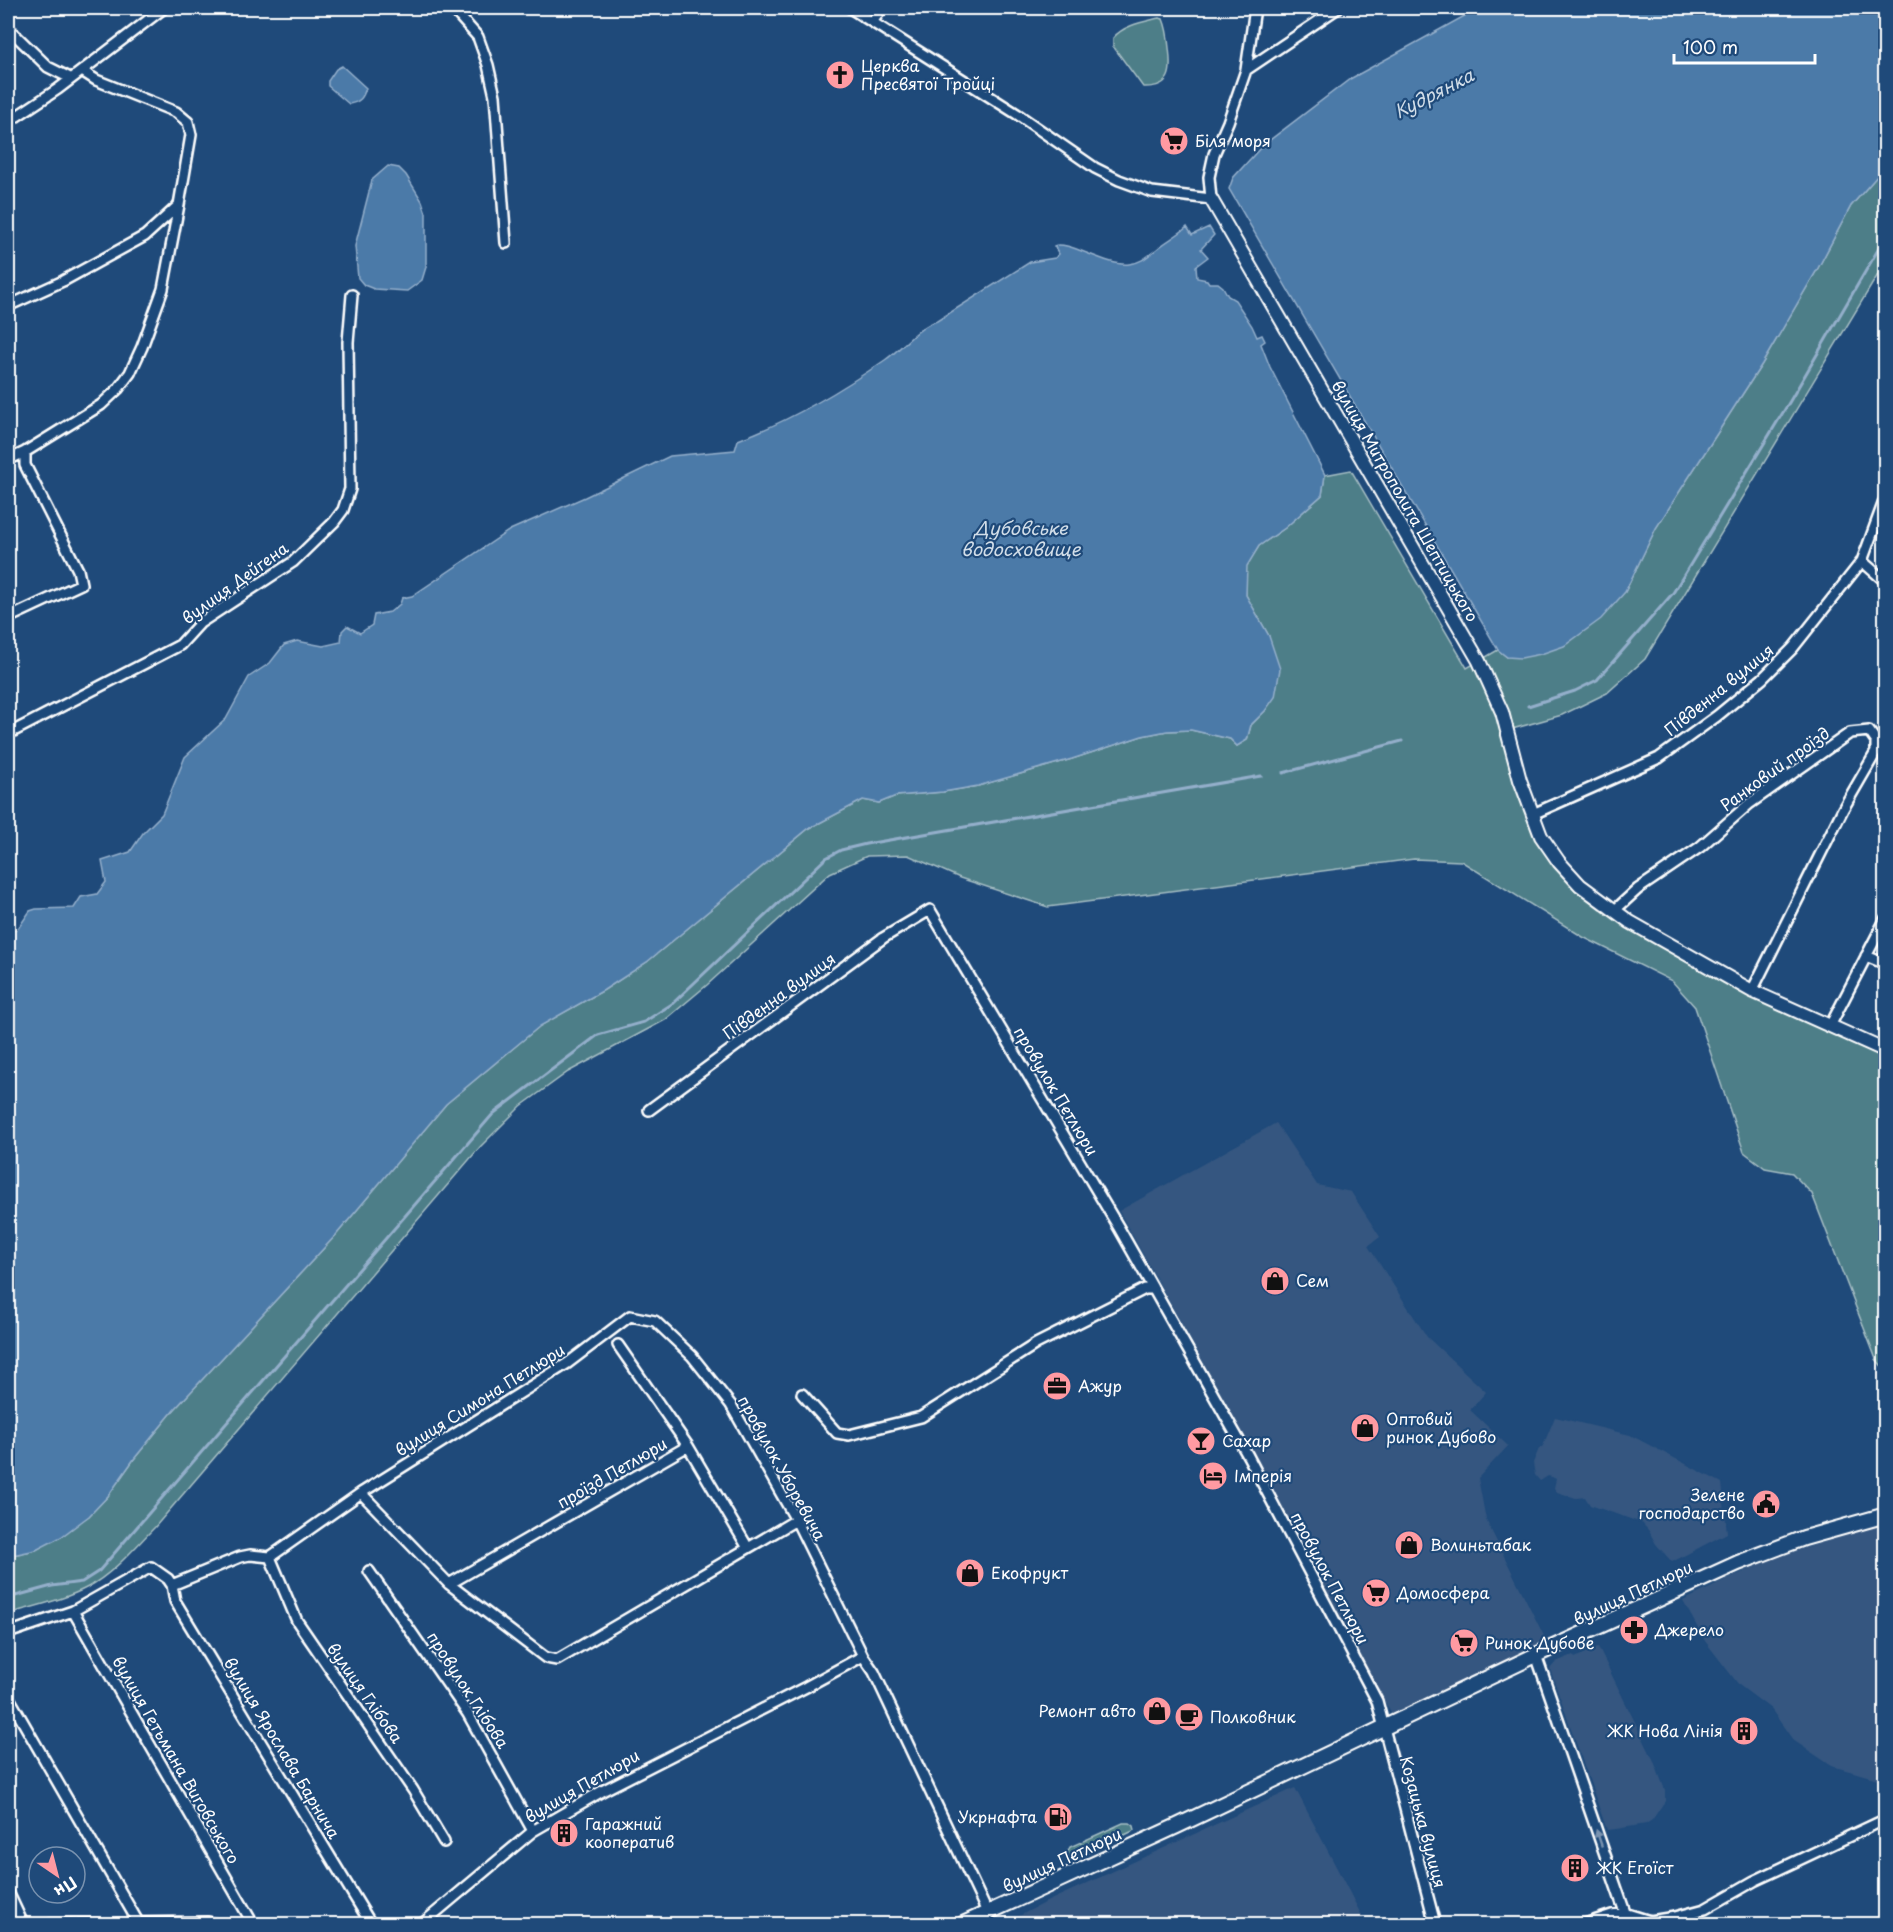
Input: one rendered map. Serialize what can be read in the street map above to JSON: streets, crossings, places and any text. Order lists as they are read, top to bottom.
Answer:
{
  "streets": {
    "main road": ["вулиця Петлюри"],
    "street": [
      "вулиця Митрополита Шептицького",
      "вулиця Дейгена",
      "Південна вулиця",
      "Ранковий проїзд",
      "провулок Петлюри",
      "вулиця Симона Петлюри",
      "провулок Уборевича",
      "проїзд Петлюри",
      "провулок Глібова",
      "вулиця Глібова",
      "вулиця Ярослава Барнича",
      "вулиця Гетьмана Виговського",
      "Козацька вулиця"
    ]
  },
  "crossings": [
    ["вулиця Митрополита Шептицького", "Південна вулиця"],
    ["вулиця Митрополита Шептицького", "Ранковий проїзд"],
    ["Південна вулиця", "провулок Петлюри"],
    ["провулок Петлюри", "вулиця Петлюри"],
    ["провулок Петлюри", "Козацька вулиця"],
    ["вулиця Симона Петлюри", "провулок Уборевича"],
    ["вулиця Симона Петлюри", "вулиця Глібова"],
    ["провулок Уборевича", "вулиця Петлюри"],
    ["вулиця Петлюри", "провулок Глібова"],
    ["вулиця Петлюри", "Козацька вулиця"]
  ],
  "water": ["Кудрянка", "Дубовське водосховище"],
  "places": {
    "church": ["Церква Пресвятої Тройці"],
    "supermarket": ["Біля моря", "Домосфера", "Ринок Дубове"],
    "shop": [
      "Сем",
      "Оптовий ринок Дубово",
      "Волиньтабак",
      "Екофрукт",
      "Ремонт авто"
    ],
    "office": ["Ажур"],
    "bar": ["Сахар"],
    "hotel": ["Імперія"],
    "public building": ["Зелене господарство"],
    "pharmacy": ["Джерело"],
    "cafe": ["Полковник"],
    "building": ["ЖК Нова Лінія", "Гаражний кооператив", "ЖК Егоїст"],
    "fuel station": ["Укрнафта"]
  },
  "scale_bar": "100 m",
  "north": "bottom right"
}
